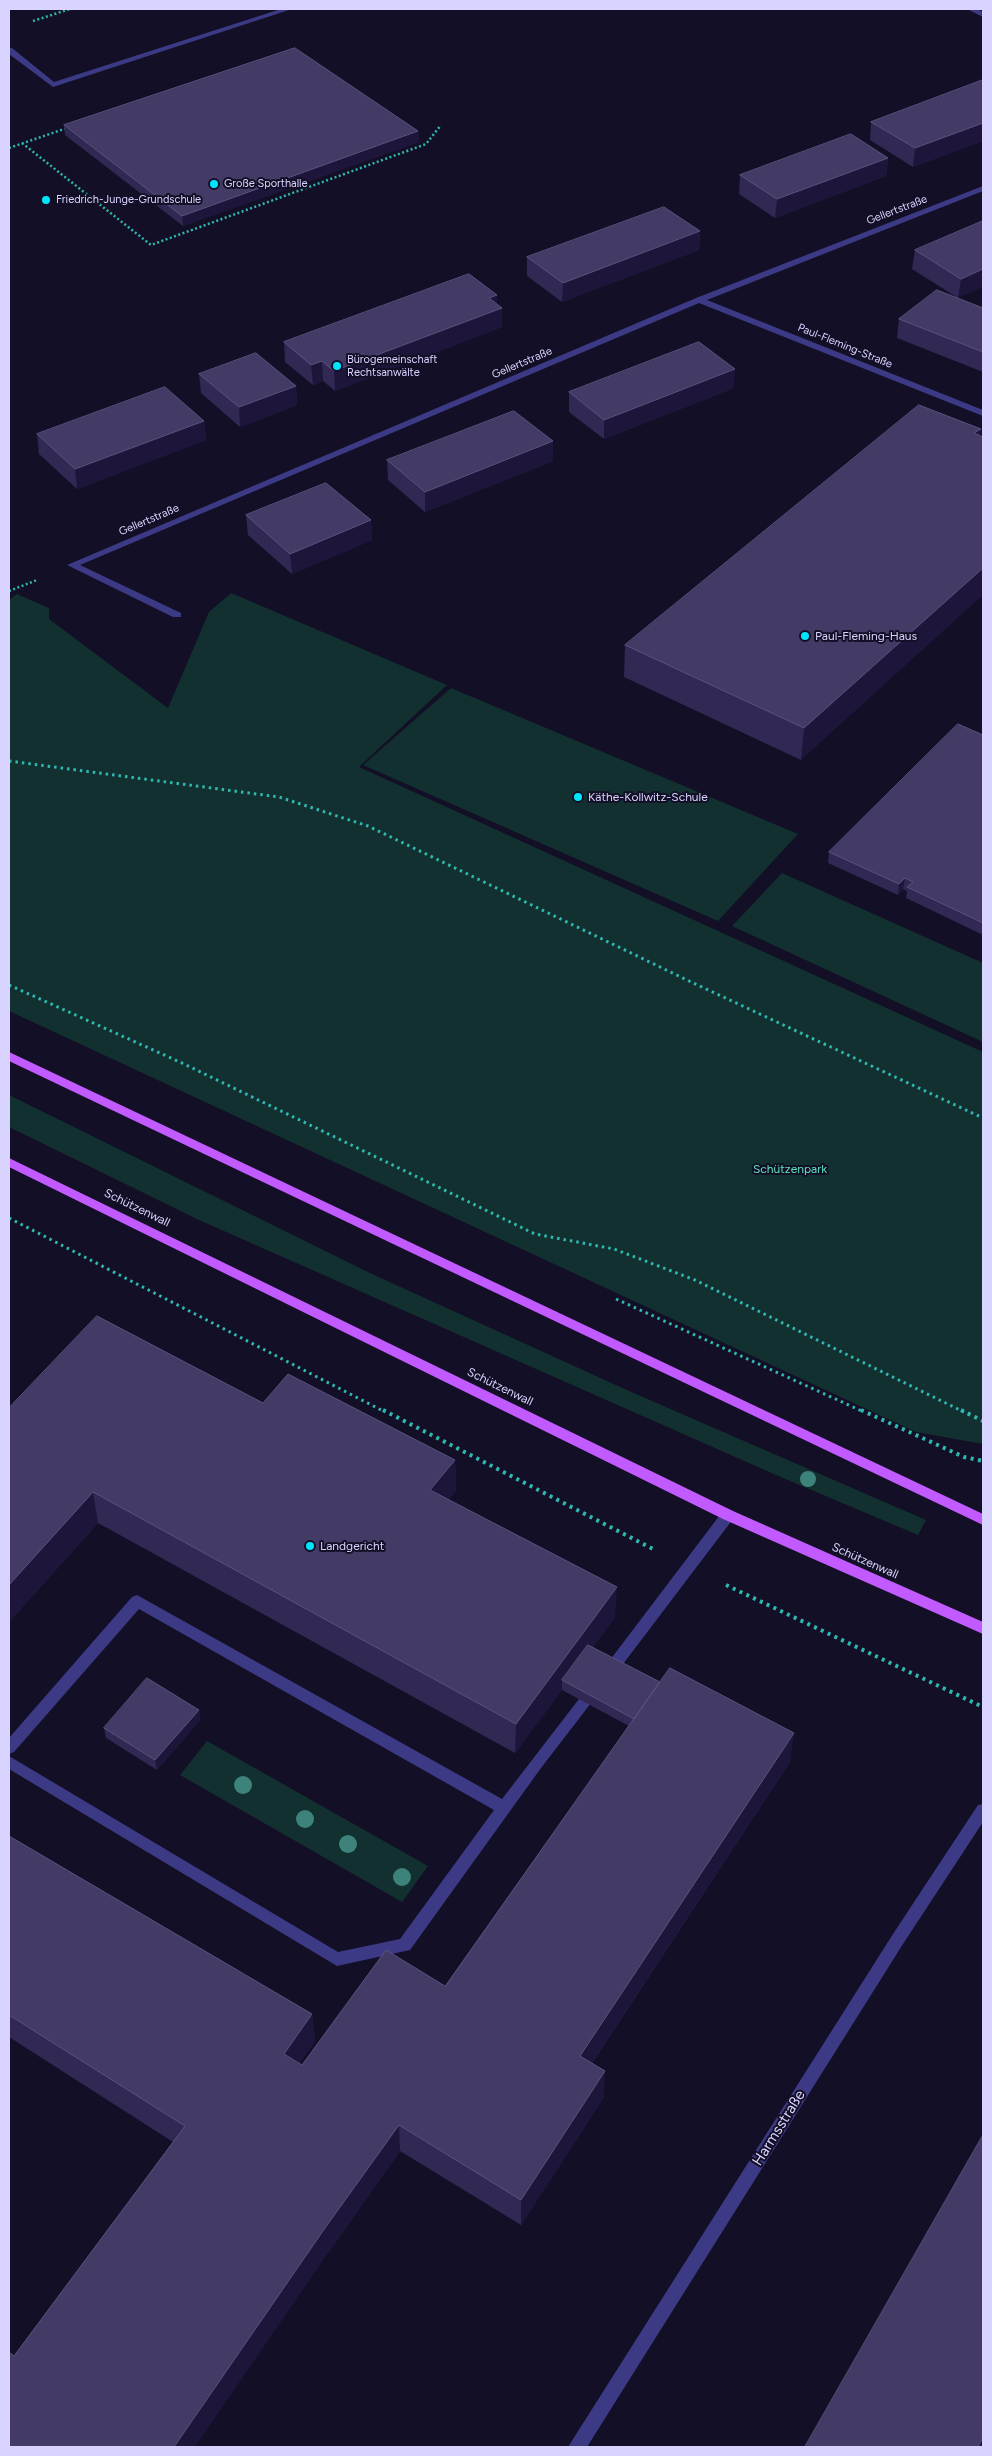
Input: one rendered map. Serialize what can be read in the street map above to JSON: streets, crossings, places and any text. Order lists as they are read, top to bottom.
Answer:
{
  "streets": {
    "main road": ["Schützenwall"],
    "street": ["Gellertstraße", "Paul-Fleming-Straße", "Harmsstraße"]
  },
  "crossings": [
    ["Gellertstraße", "Paul-Fleming-Straße"]
  ],
  "parks": ["Schützenpark"],
  "places": [
    "Große Sporthalle",
    "Friedrich-Junge-Grundschule",
    "Bürogemeinschaft Rechtsanwälte",
    "Paul-Fleming-Haus",
    "Käthe-Kollwitz-Schule",
    "Landgericht"
  ]
}
